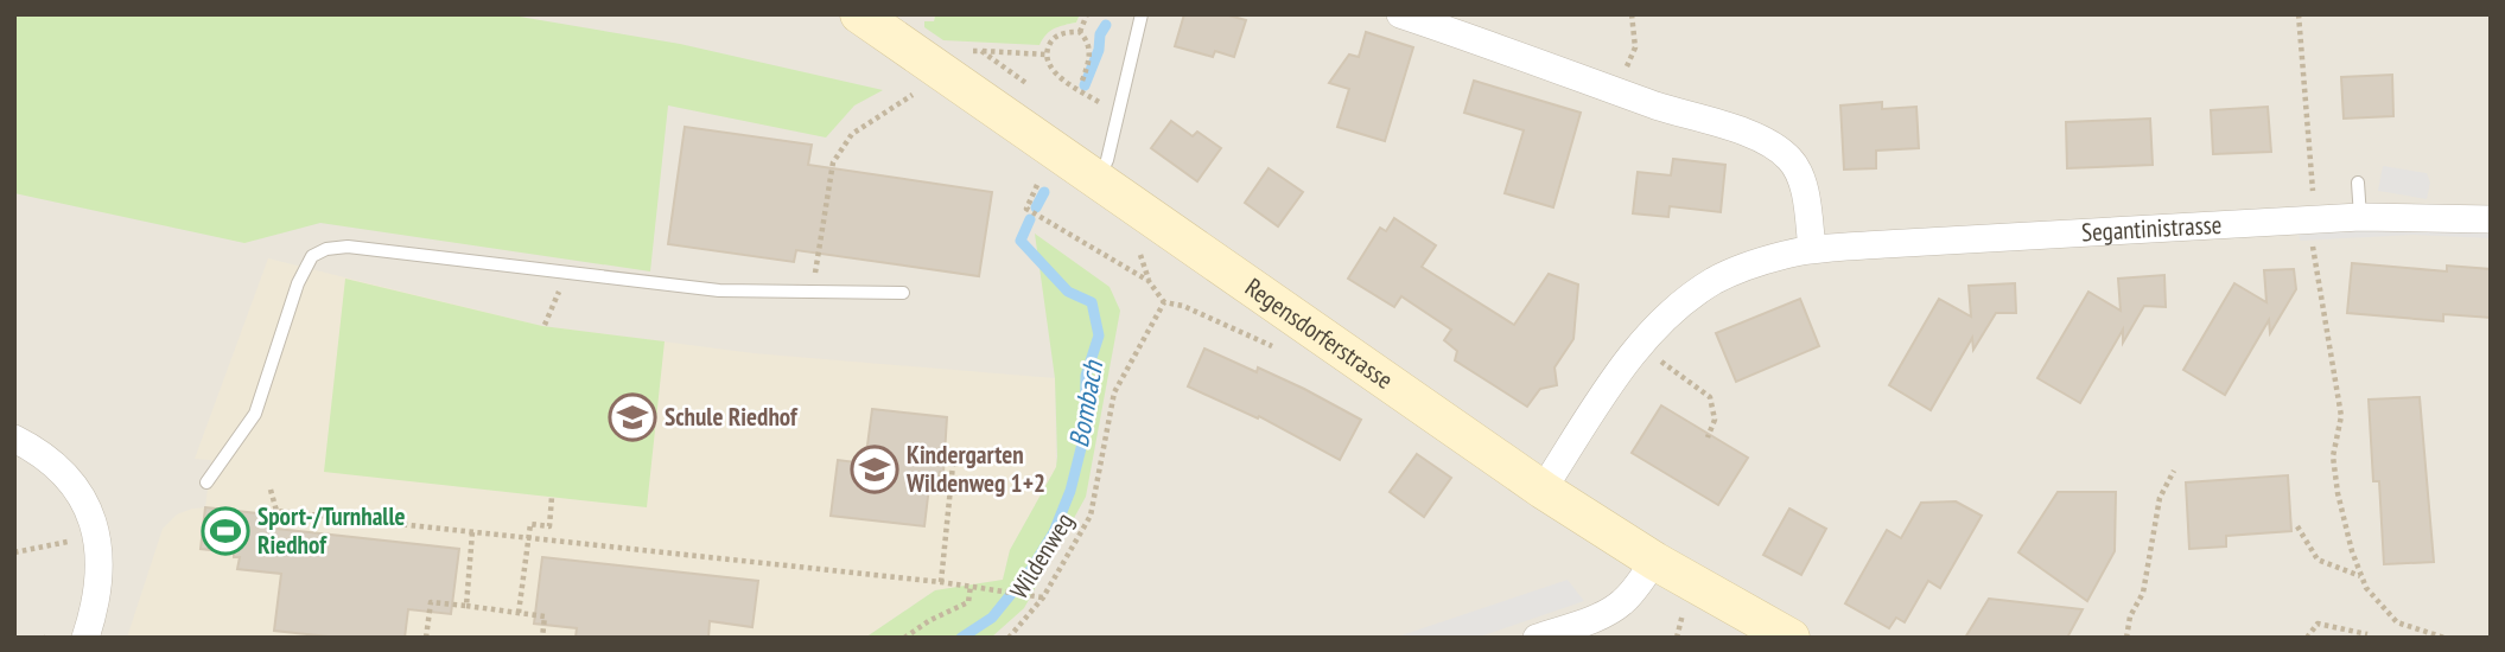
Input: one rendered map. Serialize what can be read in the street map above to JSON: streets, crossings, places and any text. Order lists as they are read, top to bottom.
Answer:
{
  "streets": {
    "street": ["Segantinistrasse", "Regensdorferstrasse"],
    "path": ["Wildenweg"]
  },
  "crossings": [
    ["Segantinistrasse", "Regensdorferstrasse"]
  ],
  "water": ["Bombach"],
  "places": {
    "school or university": ["Schule Riedhof", "Kindergarten Wildenweg 1+2"],
    "sports": ["Sport-/Turnhalle Riedhof"]
  }
}
